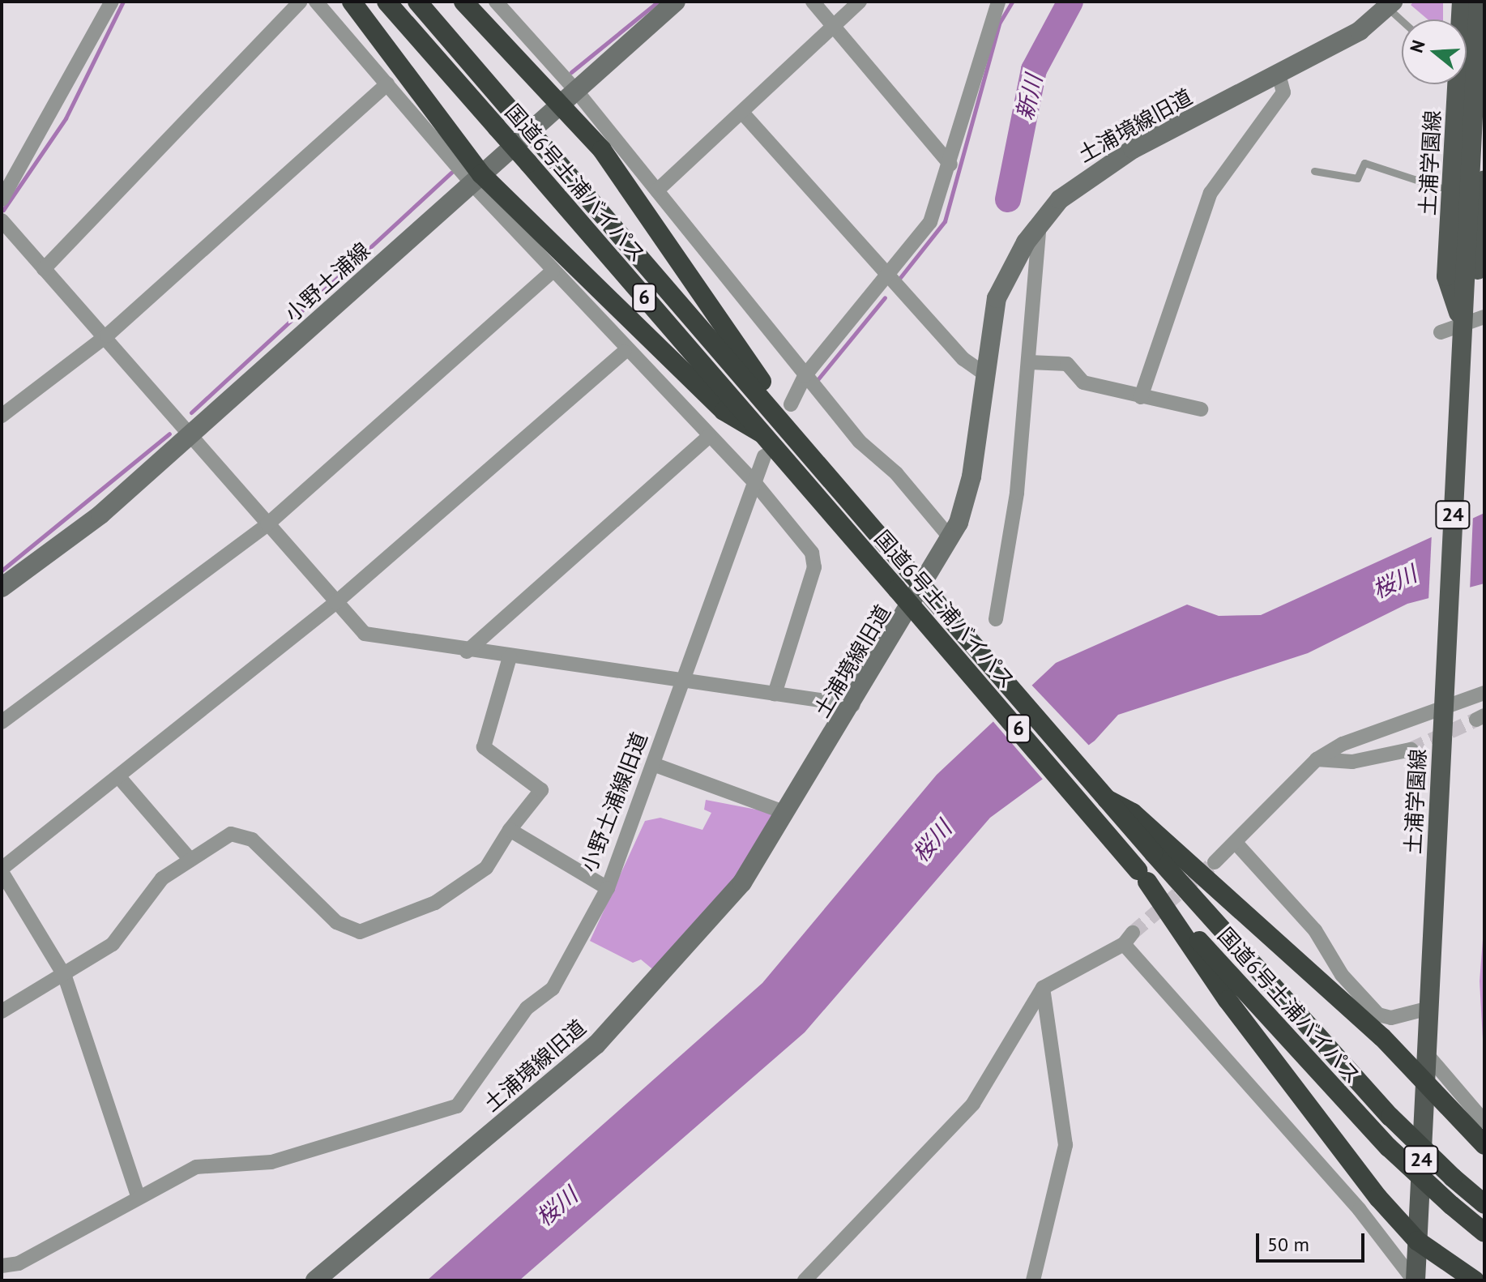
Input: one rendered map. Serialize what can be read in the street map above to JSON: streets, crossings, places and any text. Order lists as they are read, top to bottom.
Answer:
{
  "streets": {
    "highway": ["国道6号土浦バイパス", "6"],
    "main road": ["土浦学園線", "24"],
    "street": ["土浦境線旧道", "小野土浦線", "小野土浦線旧道"]
  },
  "crossings": [
    ["土浦学園線", "24"]
  ],
  "water": ["新川", "桜川"],
  "scale_bar": "50 m",
  "north": "left"
}
